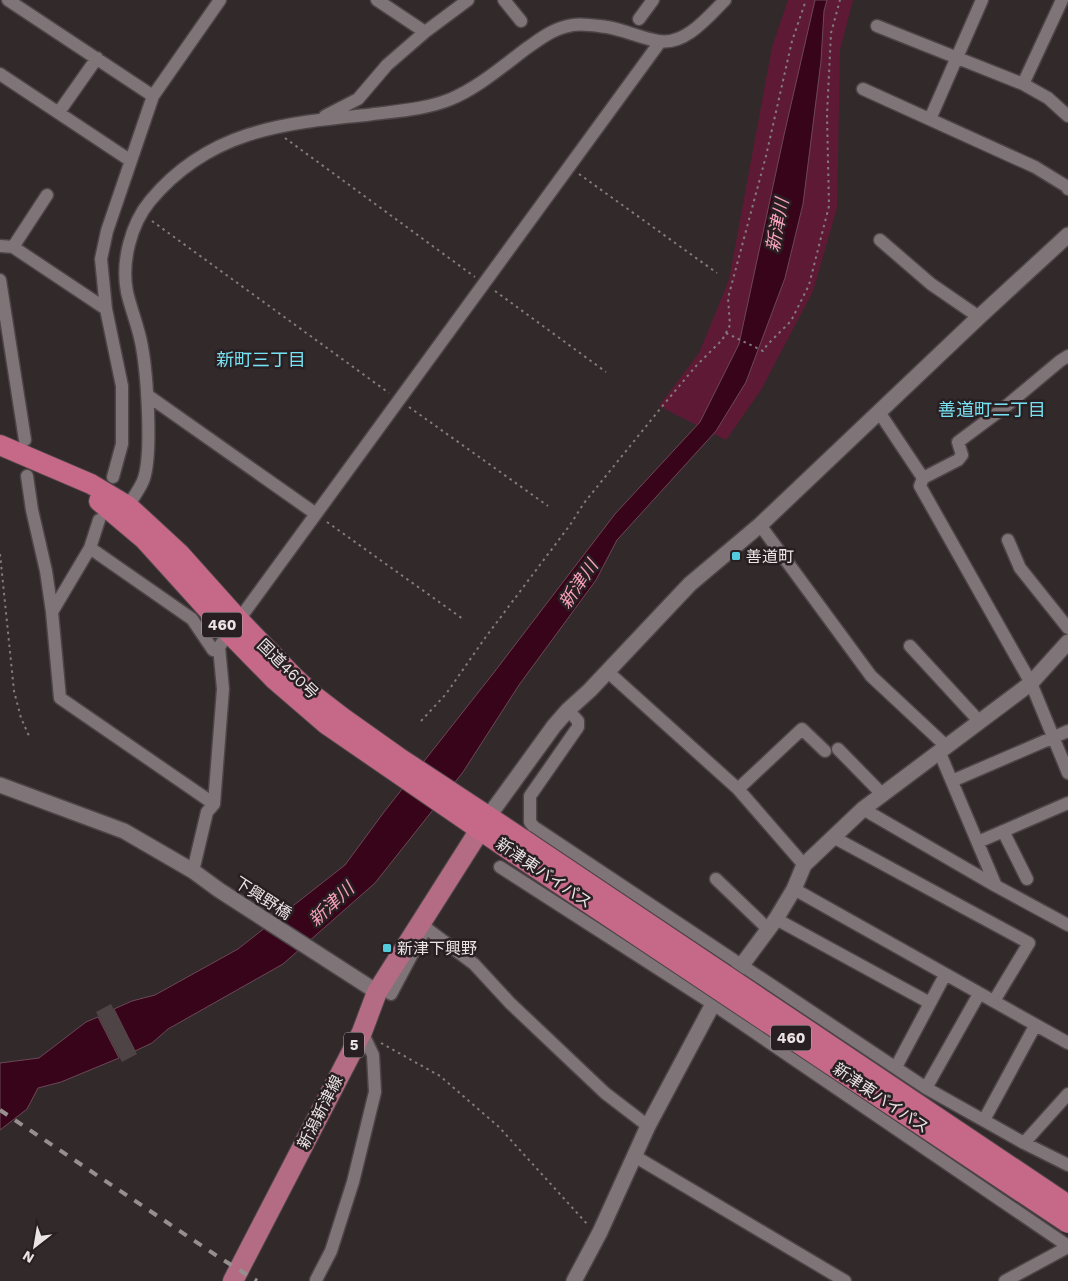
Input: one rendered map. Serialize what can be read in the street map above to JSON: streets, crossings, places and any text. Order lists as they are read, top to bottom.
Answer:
{
  "streets": {
    "highway": ["460", "国道460号", "新津東バイパス"],
    "main road": ["5", "新潟新津線"],
    "street": ["下興野橋"]
  },
  "crossings": [
    ["460", "国道460号"],
    ["国道460号", "新津東バイパス"],
    ["国道460号", "新潟新津線"],
    ["新津東バイパス", "新潟新津線"],
    ["下興野橋", "新潟新津線"]
  ],
  "districts": ["新町三丁目", "善道町二丁目"],
  "water": ["新津川"],
  "places": {
    "transit": ["善道町", "新津下興野"]
  },
  "north": "bottom left"
}
